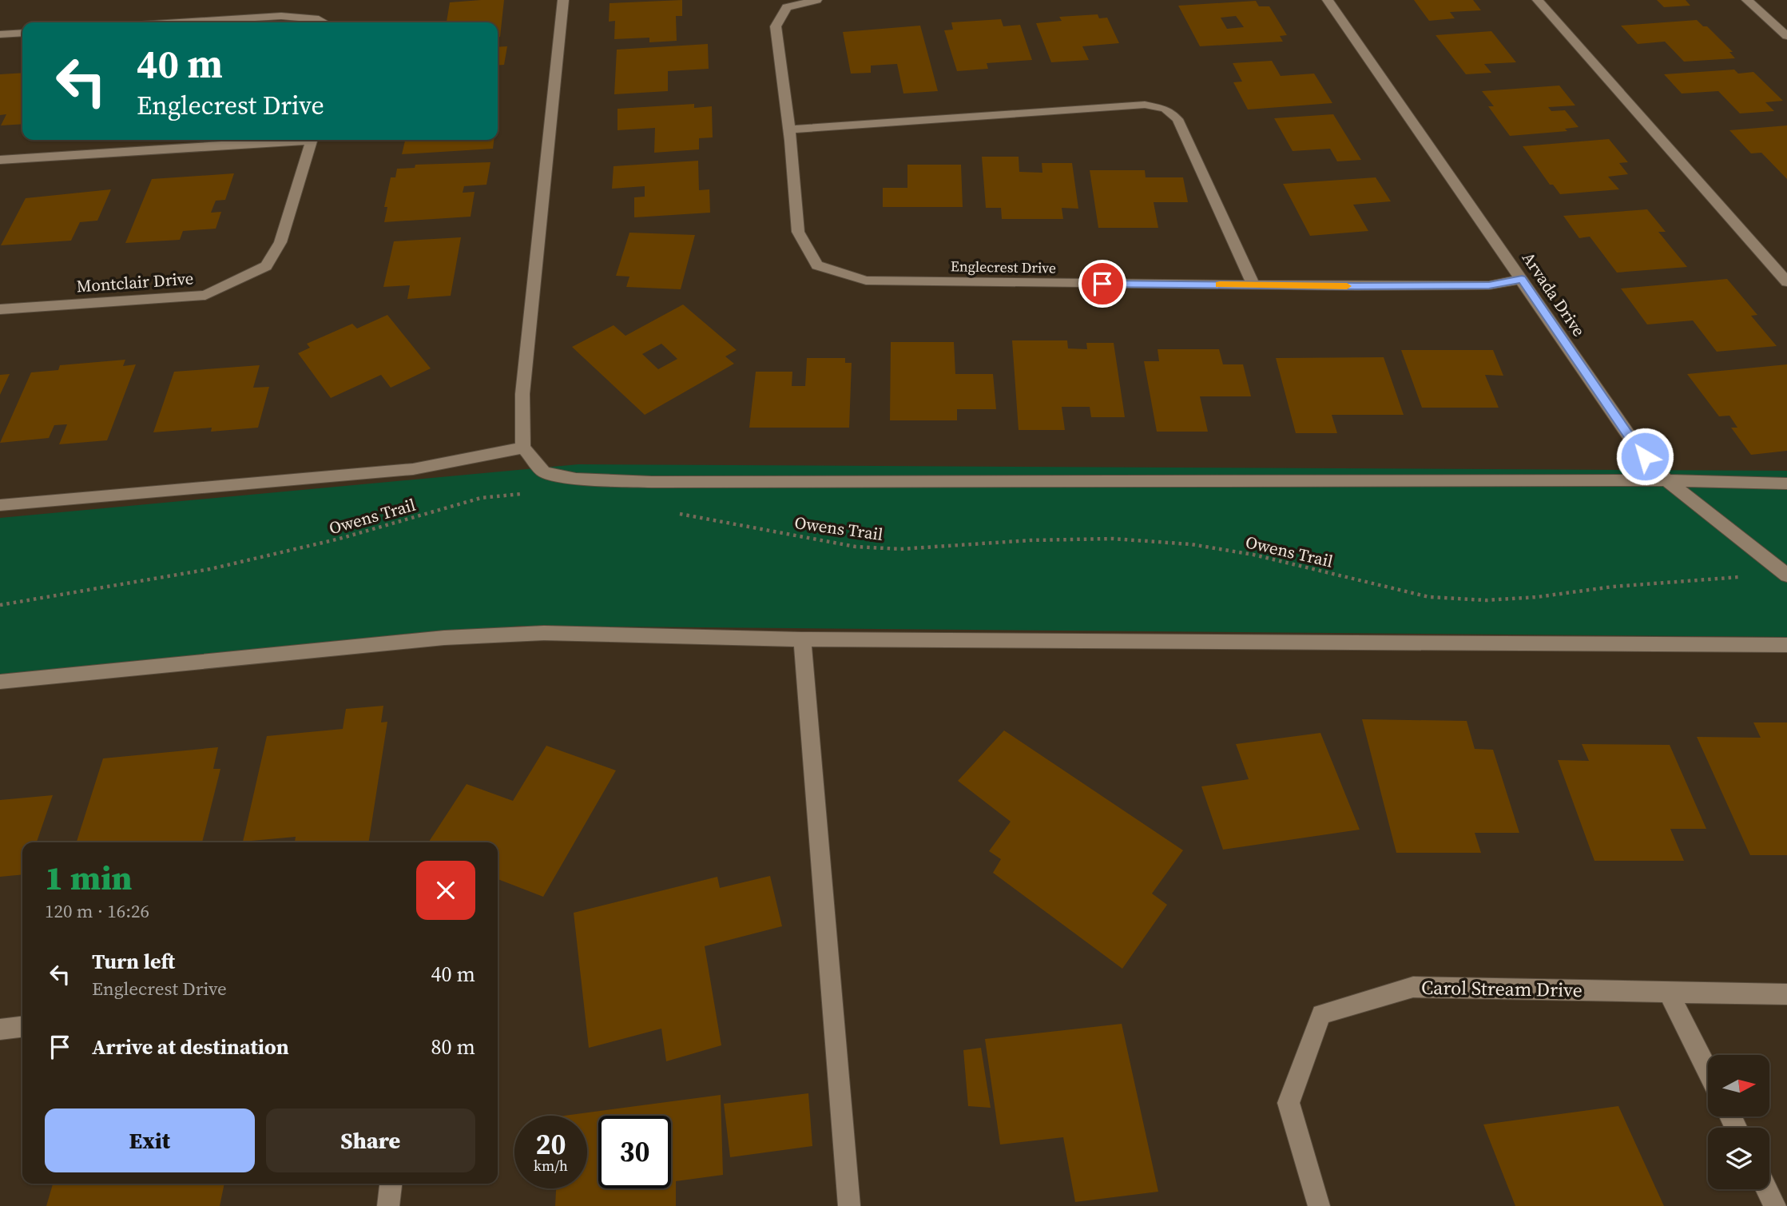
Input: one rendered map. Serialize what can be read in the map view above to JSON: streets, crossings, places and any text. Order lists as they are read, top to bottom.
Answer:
{
  "streets": {
    "street": [
      "Englecrest Drive",
      "Montclair Drive",
      "Arvada Drive",
      "Carol Stream Drive"
    ],
    "path": ["Owens Trail"]
  },
  "crossings": [
    ["Englecrest Drive", "Arvada Drive"]
  ],
  "north": "right",
  "page": {
    "turn": ["40 m", "Englecrest Drive"],
    "heading": ["1 min", "120 m · 16:26"],
    "list": [
      {
        "name": "Turn left",
        "note": "Englecrest Drive",
        "value": "40 m"
      },
      {
        "name": "Arrive at destination",
        "value": "80 m"
      }
    ],
    "buttons": ["Exit", "Share"],
    "speed": "20 km/h",
    "limit": "30"
  }
}
